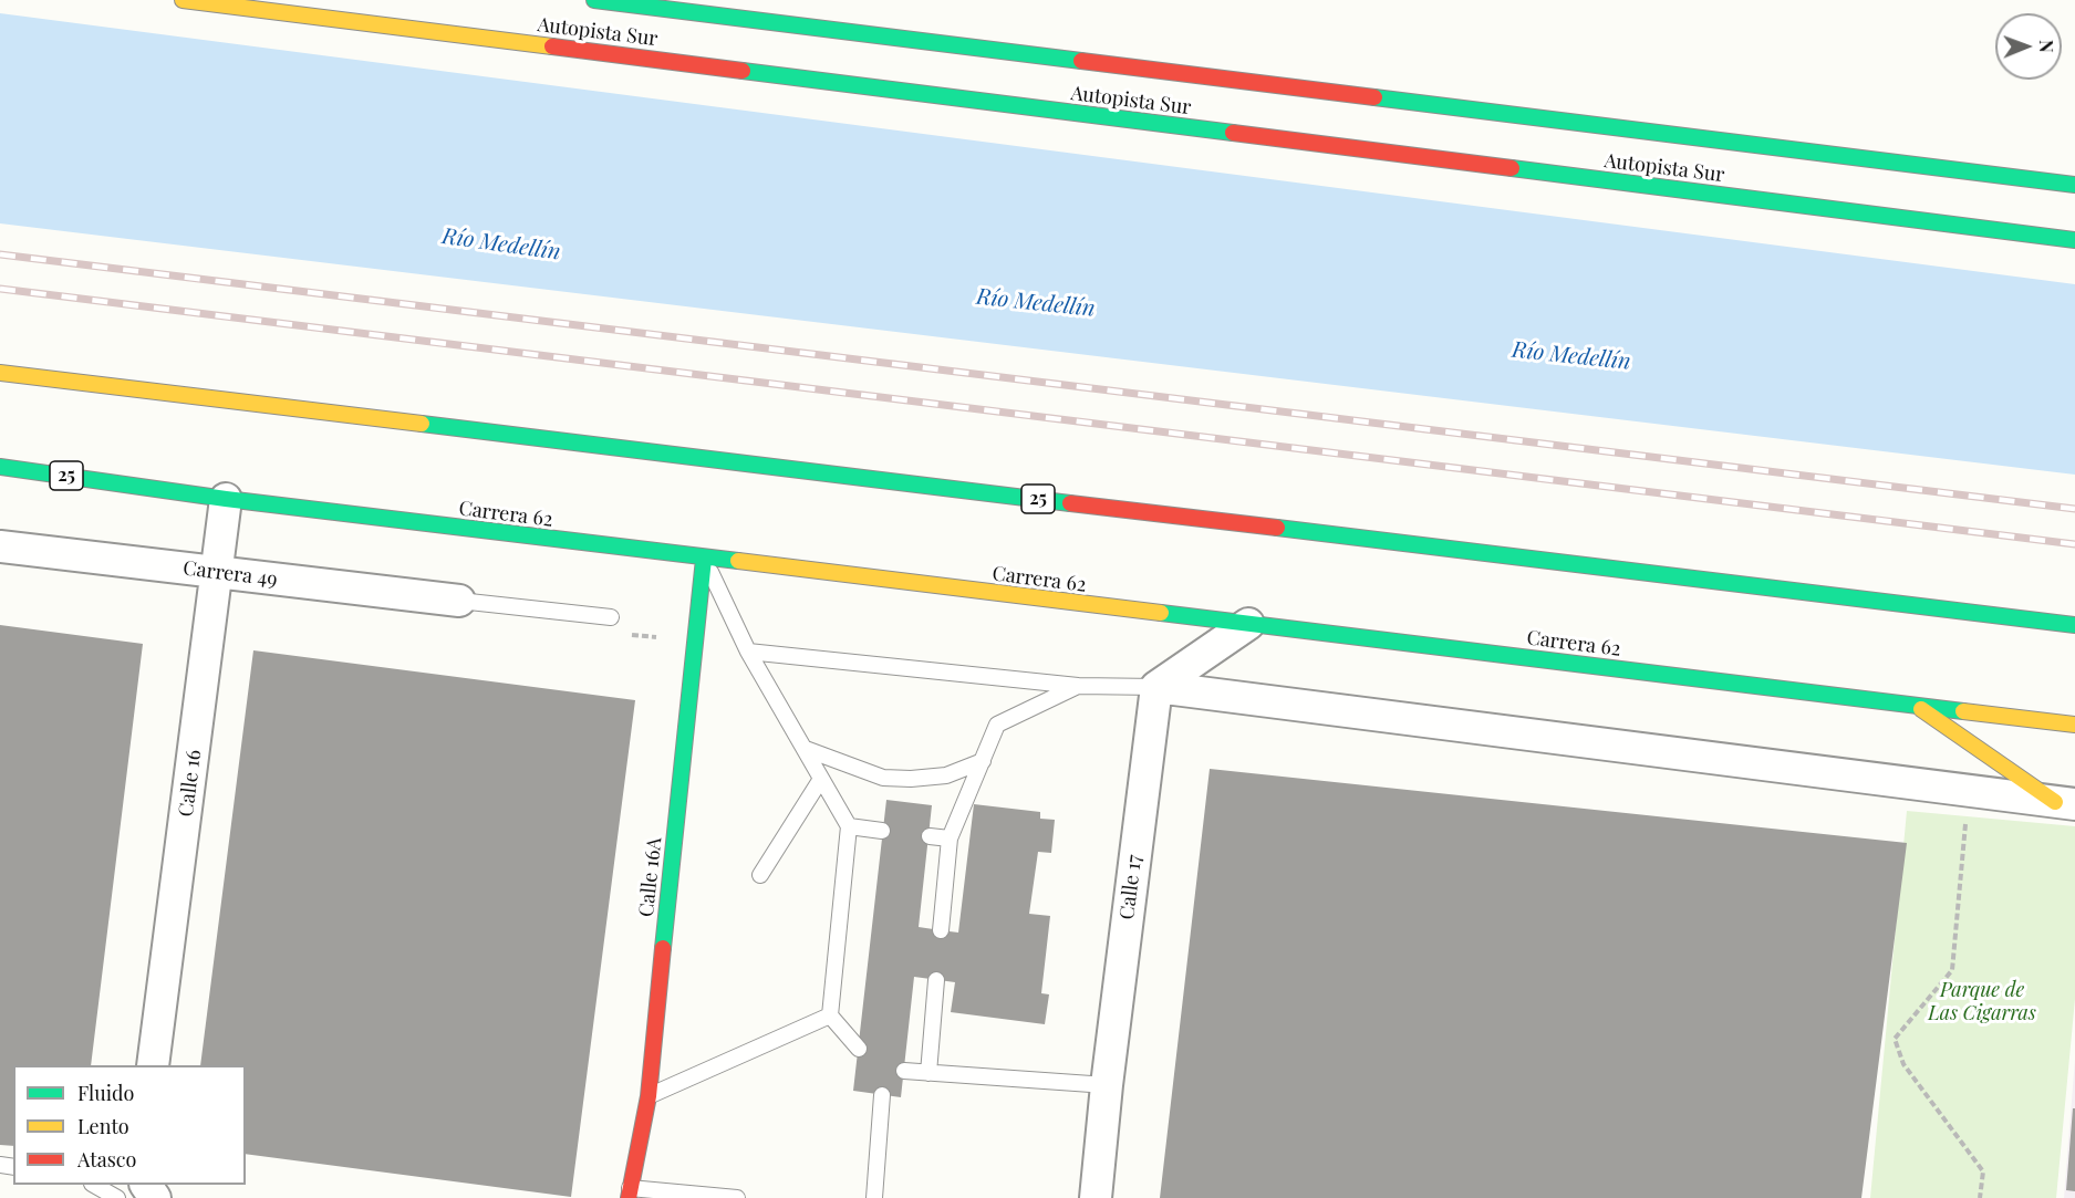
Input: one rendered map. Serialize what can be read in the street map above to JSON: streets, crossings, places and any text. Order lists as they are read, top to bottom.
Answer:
{
  "streets": {
    "main road": [
      "Autopista Sur",
      "25",
      "Carrera 62",
      "Calle 16A"
    ],
    "street": ["Carrera 49", "Calle 16", "Calle 17"]
  },
  "crossings": [
    ["Carrera 62", "Calle 16"],
    ["Carrera 62", "Calle 16A"],
    ["Carrera 49", "Calle 16"]
  ],
  "water": ["Río Medellín"],
  "parks": ["Parque de Las Cigarras"],
  "legend": ["Fluido", "Lento", "Atasco"],
  "north": "right"
}
